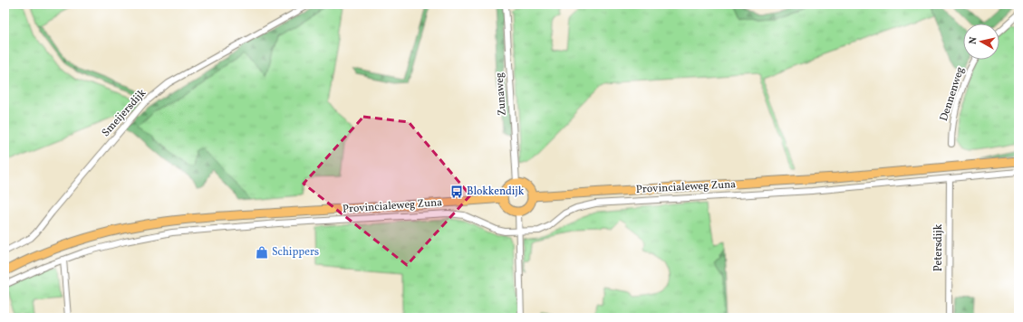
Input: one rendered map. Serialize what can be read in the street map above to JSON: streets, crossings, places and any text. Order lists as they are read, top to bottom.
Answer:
{
  "streets": {
    "main road": ["Provincialeweg Zuna"],
    "street": [
      "Zunaweg",
      "Dennenweg",
      "Smeijersdijk",
      "Petersdijk"
    ]
  },
  "crossings": [
    ["Zunaweg", "Provincialeweg Zuna"],
    ["Provincialeweg Zuna", "Petersdijk"]
  ],
  "places": {
    "bus stop": ["Blokkendijk"],
    "shop": ["Schippers"]
  },
  "north": "left"
}
